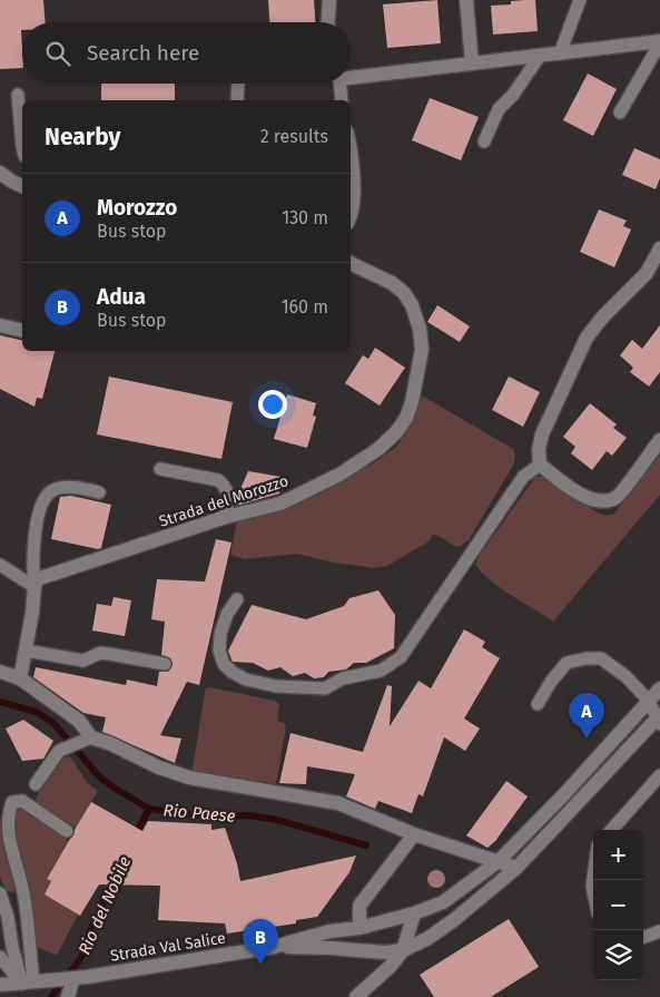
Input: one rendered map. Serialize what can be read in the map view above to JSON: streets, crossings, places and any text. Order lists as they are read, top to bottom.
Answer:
{
  "streets": {
    "street": ["Strada del Morozzo", "Strada Val Salice"]
  },
  "water": ["Rio Paese", "Rio del Nobile"],
  "page": {
    "search": "Search here",
    "heading": ["Nearby", "2 results"],
    "list": [
      {
        "mark": "A",
        "name": "Morozzo",
        "note": "Bus stop",
        "value": "130 m"
      },
      {
        "mark": "B",
        "name": "Adua",
        "note": "Bus stop",
        "value": "160 m"
      }
    ],
    "pins": ["A", "B"],
    "map_buttons": ["+", "−"]
  }
}
